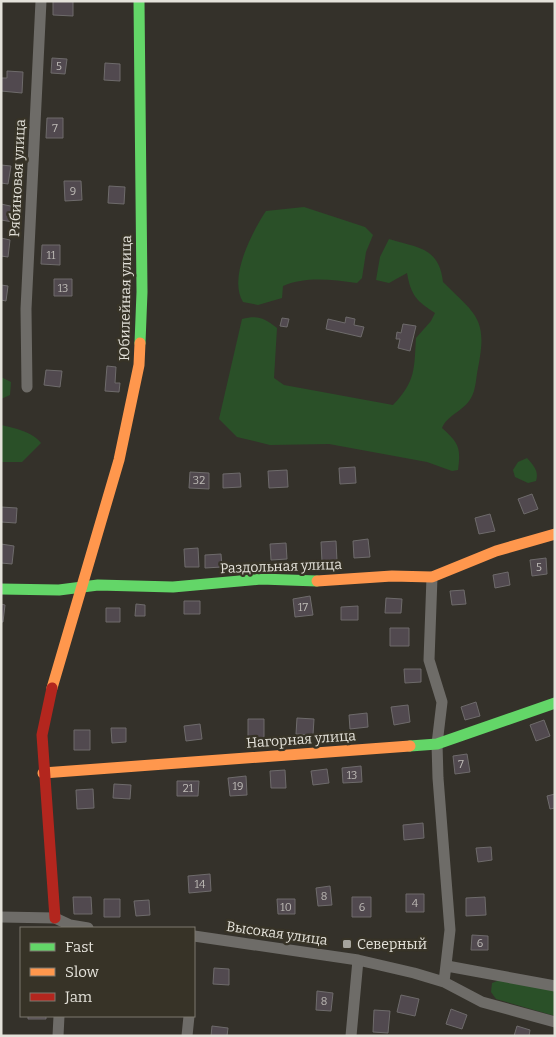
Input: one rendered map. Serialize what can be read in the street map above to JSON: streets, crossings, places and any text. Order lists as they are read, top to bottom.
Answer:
{
  "streets": {
    "street": [
      "Рябиновая улица",
      "Юбилейная улица",
      "Раздольная улица",
      "Нагорная улица",
      "Высокая улица"
    ]
  },
  "crossings": [
    ["Юбилейная улица", "Раздольная улица"],
    ["Юбилейная улица", "Нагорная улица"]
  ],
  "places": {
    "transit": ["Северный"]
  },
  "house_numbers": [
    "5",
    "7",
    "9",
    "11",
    "13",
    "32",
    "5",
    "17",
    "7",
    "13",
    "19",
    "21",
    "14",
    "8",
    "4",
    "10",
    "6",
    "6",
    "8"
  ],
  "legend": ["Fast", "Slow", "Jam"]
}
